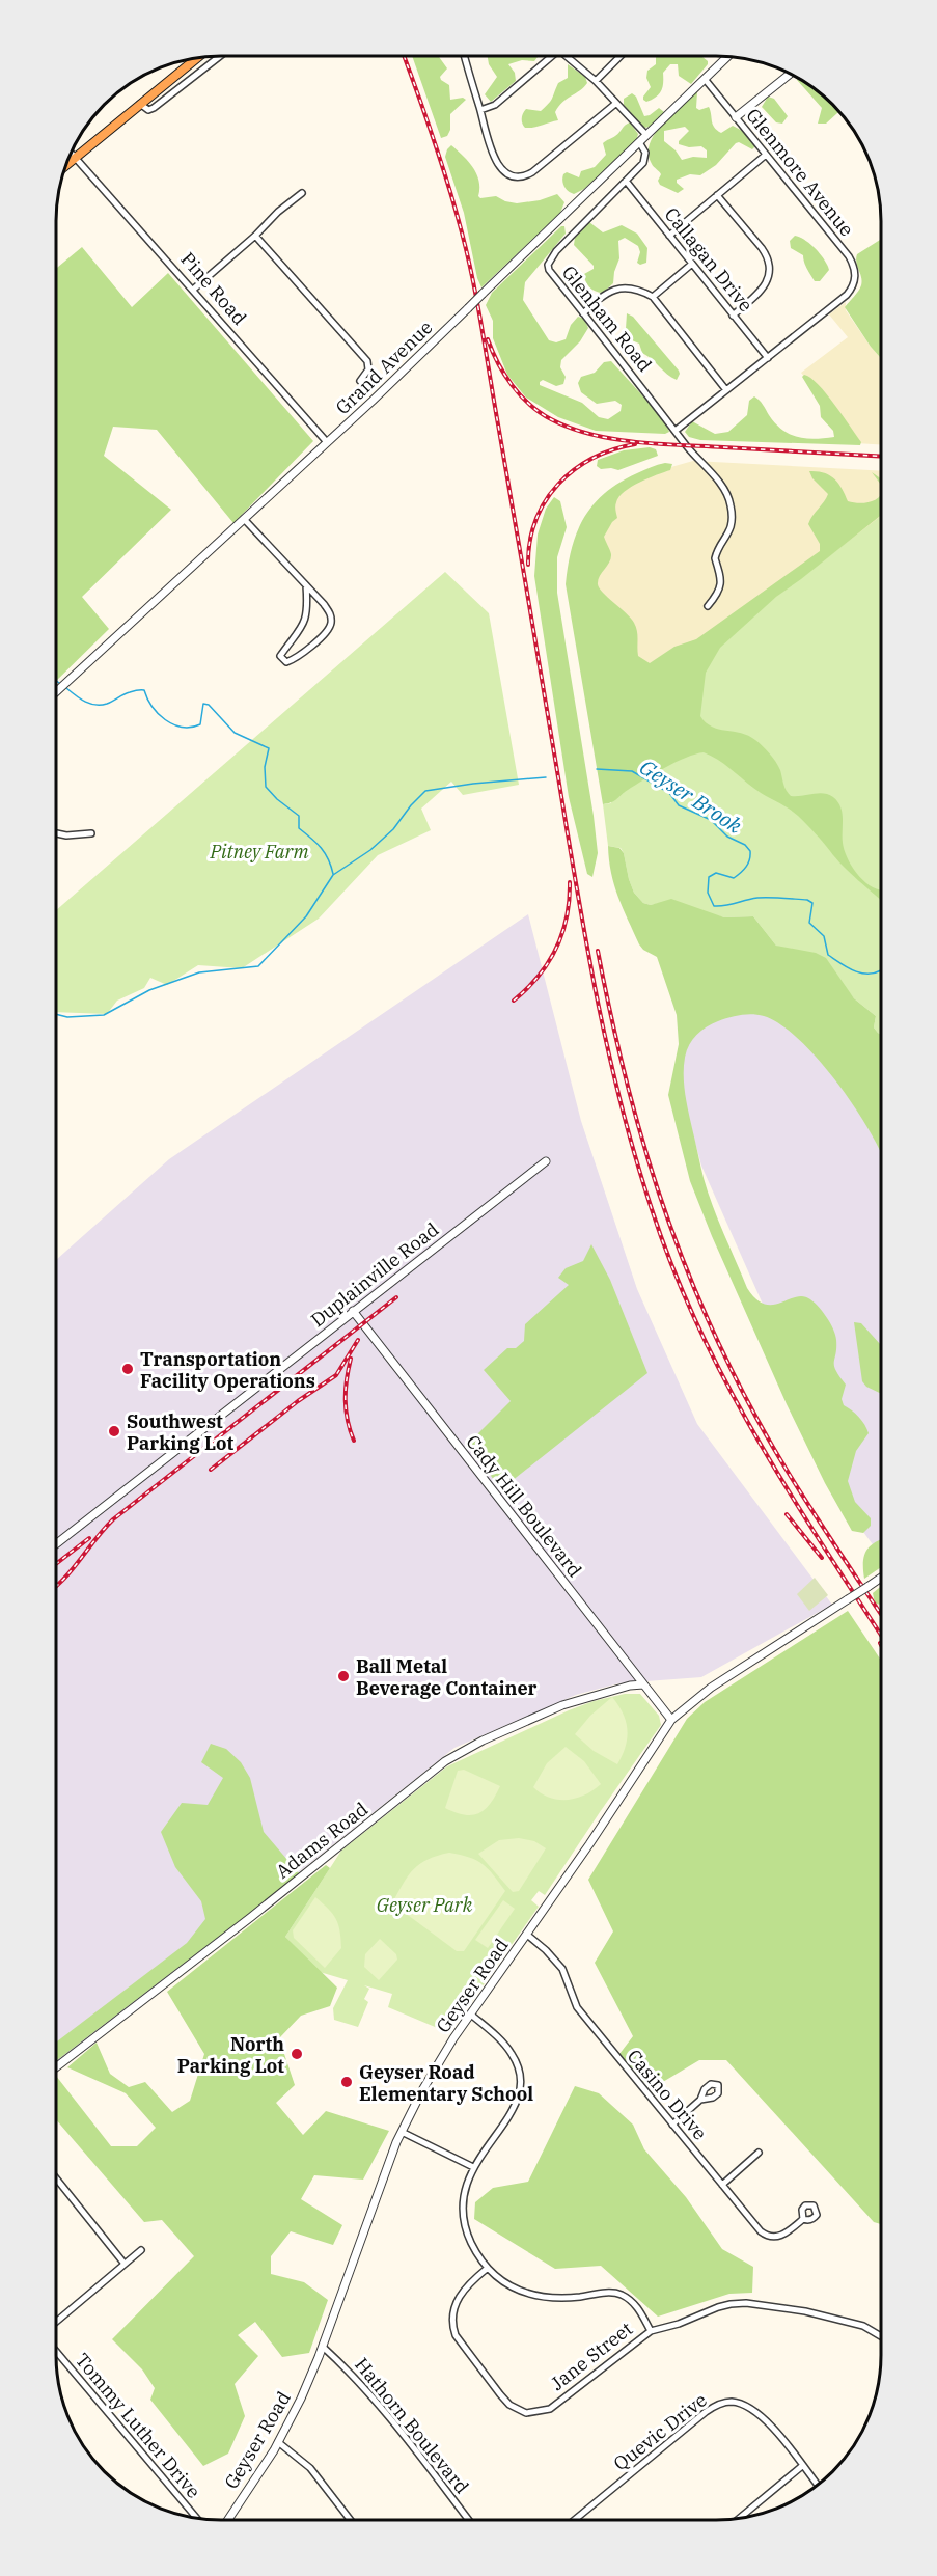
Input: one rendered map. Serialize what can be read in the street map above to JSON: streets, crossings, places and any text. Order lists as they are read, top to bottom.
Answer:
{
  "streets": {
    "street": [
      "Glenmore Avenue",
      "Callagan Drive",
      "Pine Road",
      "Glenham Road",
      "Grand Avenue",
      "Duplainville Road",
      "Cady Hill Boulevard",
      "Adams Road",
      "Geyser Road",
      "Casino Drive",
      "Jane Street",
      "Tommy Luther Drive",
      "Hathorn Boulevard",
      "Quevic Drive"
    ]
  },
  "crossings": [
    ["Glenmore Avenue", "Callagan Drive"],
    ["Glenmore Avenue", "Glenham Road"],
    ["Glenmore Avenue", "Grand Avenue"],
    ["Callagan Drive", "Glenham Road"],
    ["Pine Road", "Grand Avenue"],
    ["Glenham Road", "Grand Avenue"],
    ["Duplainville Road", "Cady Hill Boulevard"],
    ["Cady Hill Boulevard", "Adams Road"],
    ["Cady Hill Boulevard", "Geyser Road"],
    ["Geyser Road", "Casino Drive"],
    ["Geyser Road", "Hathorn Boulevard"]
  ],
  "water": ["Geyser Brook"],
  "parks": ["Pitney Farm", "Geyser Park"],
  "places": [
    "Transportation Facility Operations",
    "Southwest Parking Lot",
    "Ball Metal Beverage Container",
    "North Parking Lot",
    "Geyser Road Elementary School"
  ]
}
